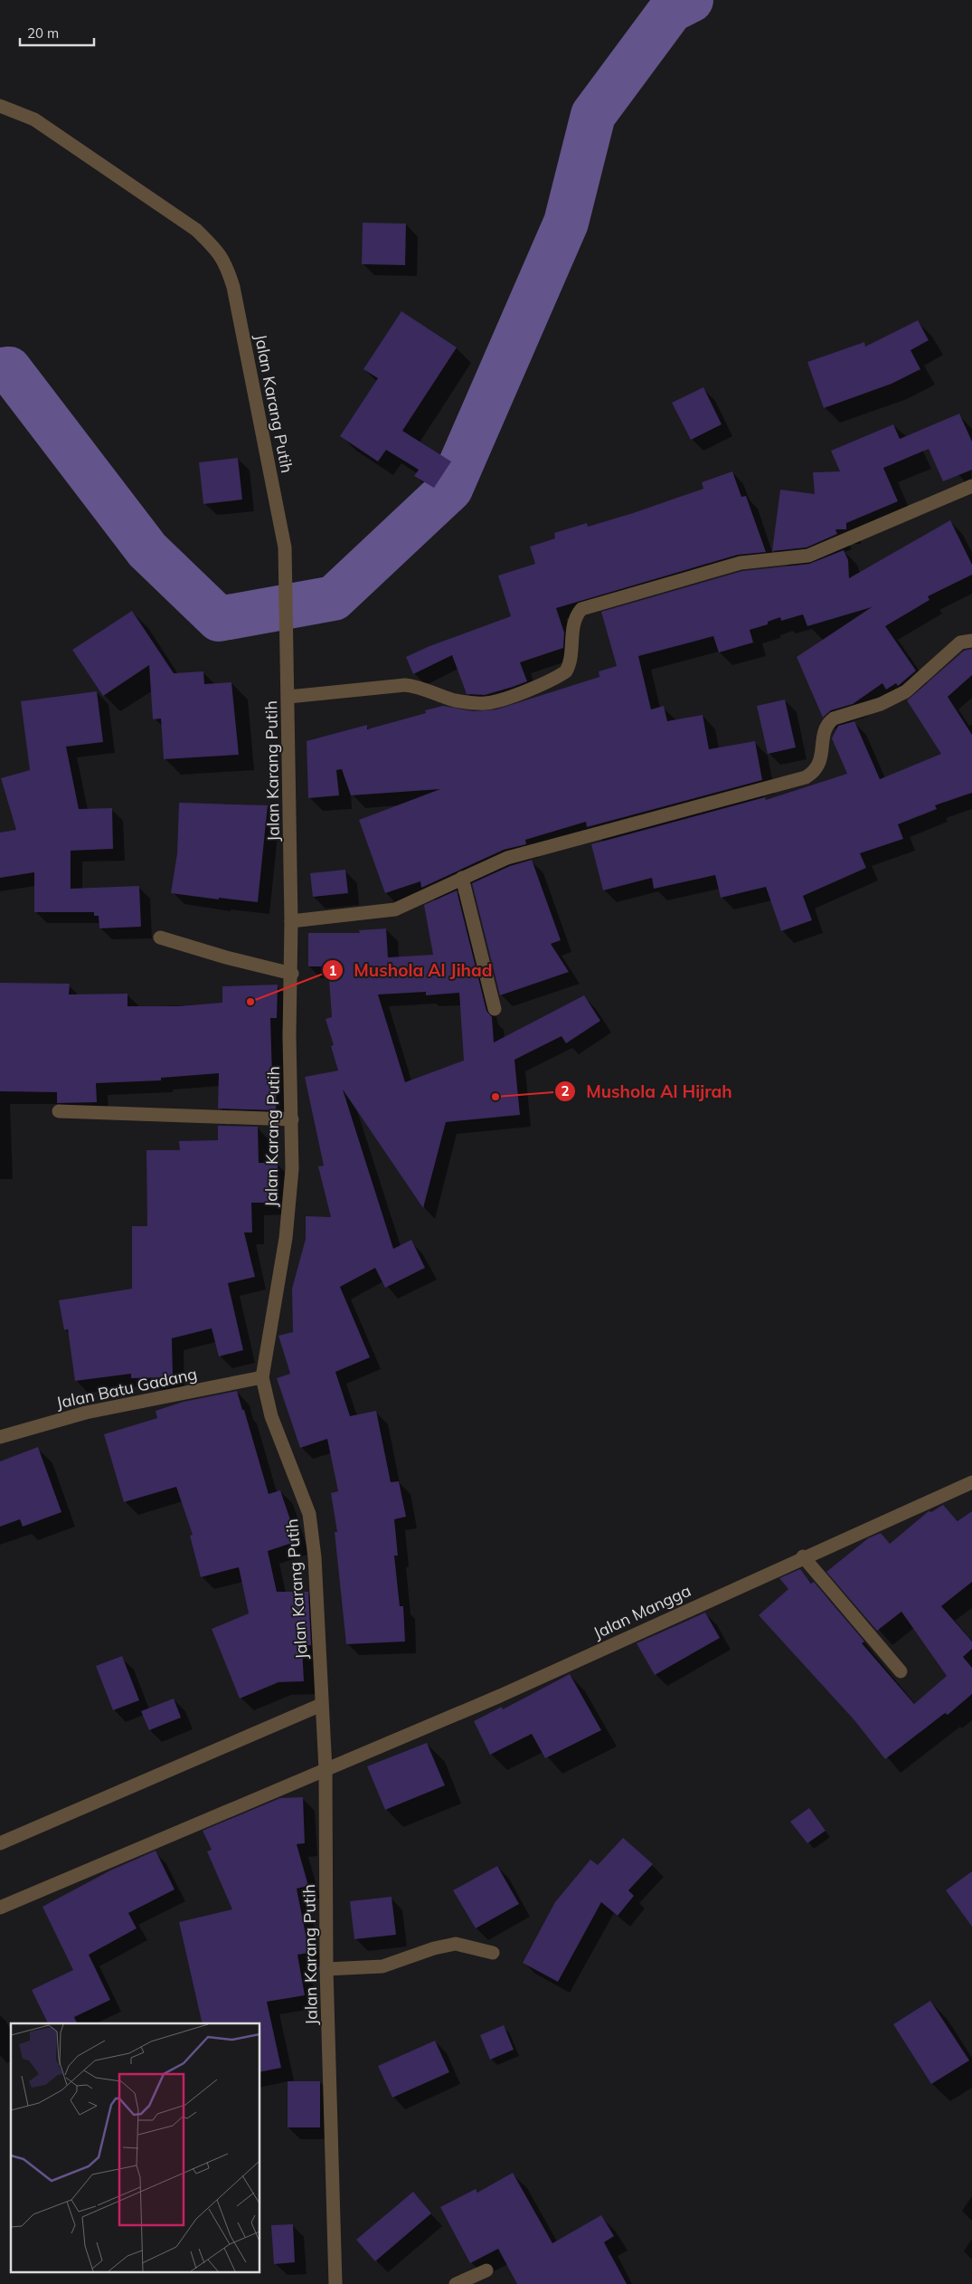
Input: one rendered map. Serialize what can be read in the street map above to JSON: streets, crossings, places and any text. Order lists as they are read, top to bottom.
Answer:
{
  "streets": {
    "street": ["Jalan Karang Putih", "Jalan Batu Gadang", "Jalan Mangga"]
  },
  "crossings": [
    ["Jalan Karang Putih", "Jalan Batu Gadang"],
    ["Jalan Karang Putih", "Jalan Mangga"]
  ],
  "places": ["Mushola Al Jihad", "Mushola Al Hijrah"],
  "scale_bar": "20 m"
}
